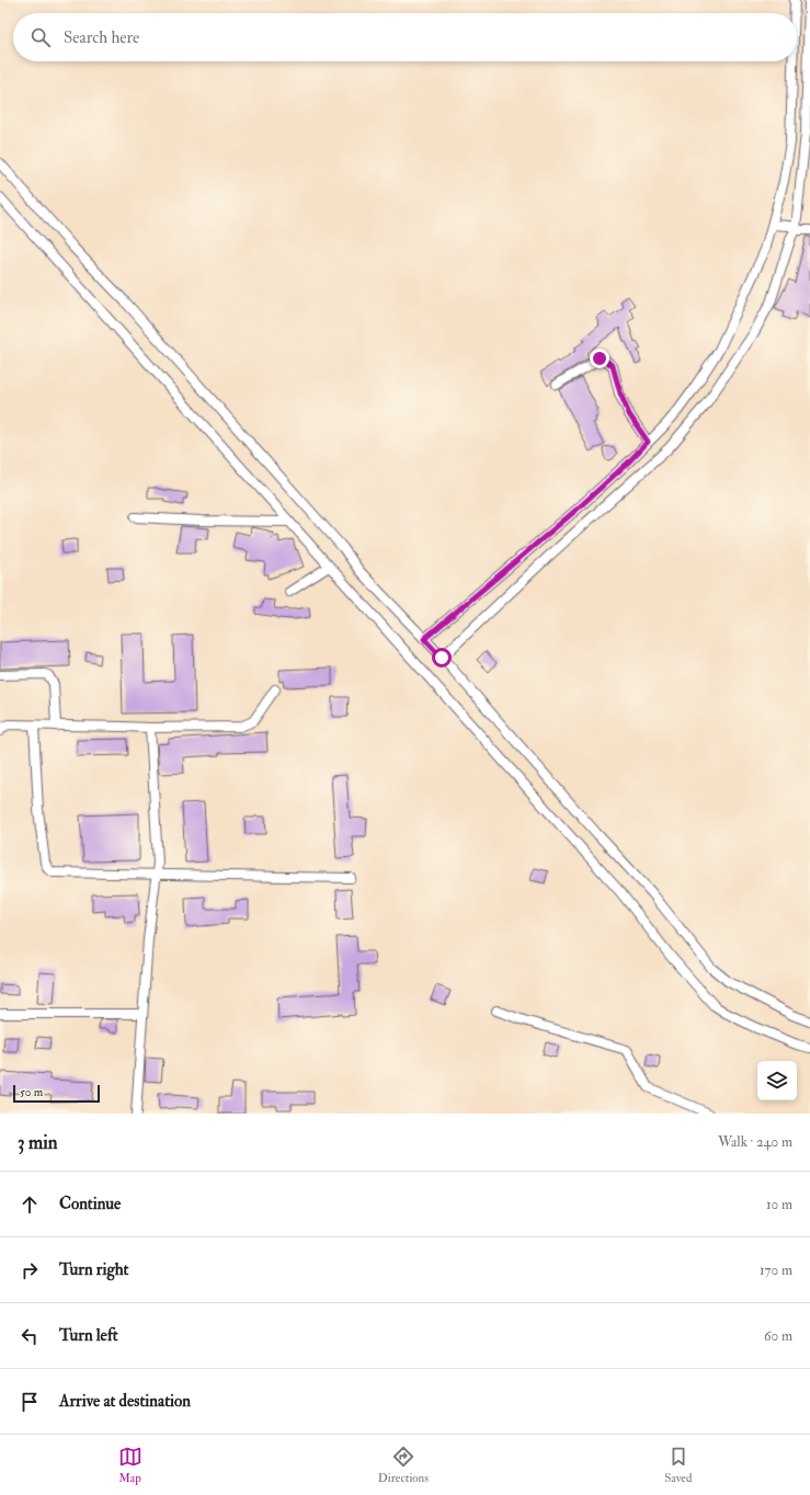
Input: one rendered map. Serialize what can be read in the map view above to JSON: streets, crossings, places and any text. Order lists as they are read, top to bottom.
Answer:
{
  "scale_bar": "50 m",
  "page": {
    "search": "Search here",
    "scale": "50 m",
    "heading": ["3 min", "Walk · 240 m"],
    "list": [
      ["Continue", "10 m"],
      ["Turn right", "170 m"],
      ["Turn left", "60 m"],
      "Arrive at destination"
    ],
    "nav": ["Map", "Directions", "Saved"]
  }
}
